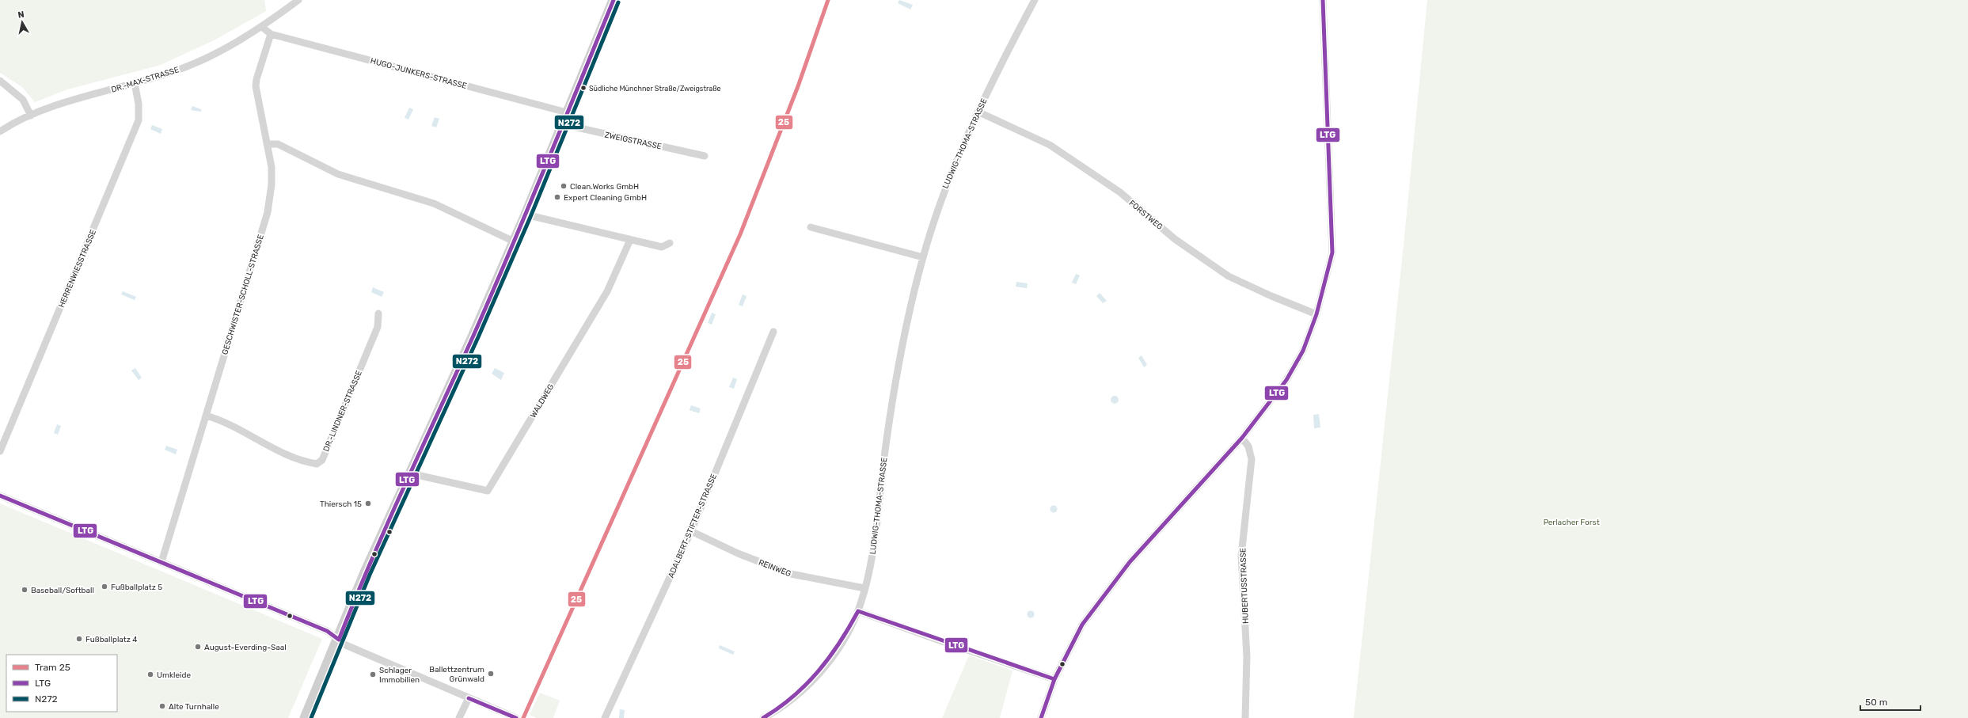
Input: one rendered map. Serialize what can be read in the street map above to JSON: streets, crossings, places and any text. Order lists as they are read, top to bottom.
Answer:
{
  "streets": {
    "street": [
      "HUGO-JUNKERS-STRASSE",
      "DR.-MAX-STRASSE",
      "ZWEIGSTRASSE",
      "LUDWIG-THOMA-STRASSE",
      "FORSTWEG",
      "HERRENWIESSTRASSE",
      "GESCHWISTER-SCHOLL-STRASSE",
      "WALDWEG",
      "DR.-LINDNER-STRASSE",
      "ADALBERT-STIFTER-STRASSE",
      "REINWEG",
      "HUBERTUSSTRASSE"
    ]
  },
  "crossings": [
    ["HUGO-JUNKERS-STRASSE", "GESCHWISTER-SCHOLL-STRASSE"],
    ["DR.-MAX-STRASSE", "HERRENWIESSTRASSE"],
    ["LUDWIG-THOMA-STRASSE", "FORSTWEG"],
    ["LUDWIG-THOMA-STRASSE", "REINWEG"],
    ["GESCHWISTER-SCHOLL-STRASSE", "DR.-LINDNER-STRASSE"],
    ["ADALBERT-STIFTER-STRASSE", "REINWEG"]
  ],
  "parks": ["Perlacher Forst"],
  "places": [
    "Südliche Münchner Straße/Zweigstraße",
    "Clean.Works GmbH",
    "Expert Cleaning GmbH",
    "Thiersch 15",
    "Fußballplatz 5",
    "Baseball/Softball",
    "Fußballplatz 4",
    "August-Everding-Saal",
    "Ballettzentrum Grünwald",
    "Umkleide",
    "Schlager Immobilien",
    "Alte Turnhalle"
  ],
  "lines": ["tram line 25", "transit line LTG", "transit line N272"],
  "legend": ["Tram 25", "LTG", "N272"],
  "scale_bar": "50 m",
  "north": "top"
}
